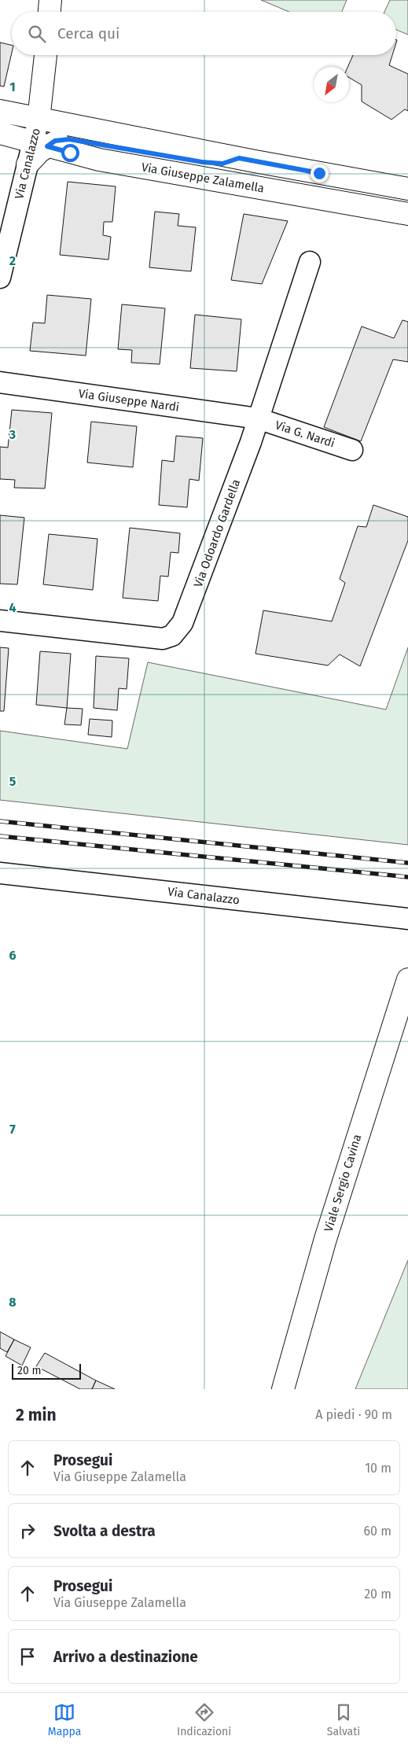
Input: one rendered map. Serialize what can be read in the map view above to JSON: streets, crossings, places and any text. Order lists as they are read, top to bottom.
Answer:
{
  "streets": {
    "street": [
      "Via Canalazzo",
      "Via Giuseppe Zalamella",
      "Via Giuseppe Nardi",
      "Via G. Nardi",
      "Via Odoardo Gardella",
      "Viale Sergio Cavina"
    ]
  },
  "crossings": [
    ["Via Canalazzo", "Via Giuseppe Zalamella"],
    ["Via Giuseppe Nardi", "Via G. Nardi"],
    ["Via Giuseppe Nardi", "Via Odoardo Gardella"],
    ["Via G. Nardi", "Via Odoardo Gardella"]
  ],
  "scale_bar": "20 m",
  "north": "bottom left",
  "page": {
    "search": "Cerca qui",
    "scale": "20 m",
    "heading": ["2 min", "A piedi · 90 m"],
    "list": [
      ["Prosegui", "Via Giuseppe Zalamella", "10 m"],
      ["Svolta a destra", "60 m"],
      ["Prosegui", "Via Giuseppe Zalamella", "20 m"],
      "Arrivo a destinazione"
    ],
    "nav": ["Mappa", "Indicazioni", "Salvati"]
  },
  "grid": {
    "rows": [
      "1",
      "2",
      "3",
      "4",
      "5",
      "6",
      "7",
      "8"
    ]
  }
}
